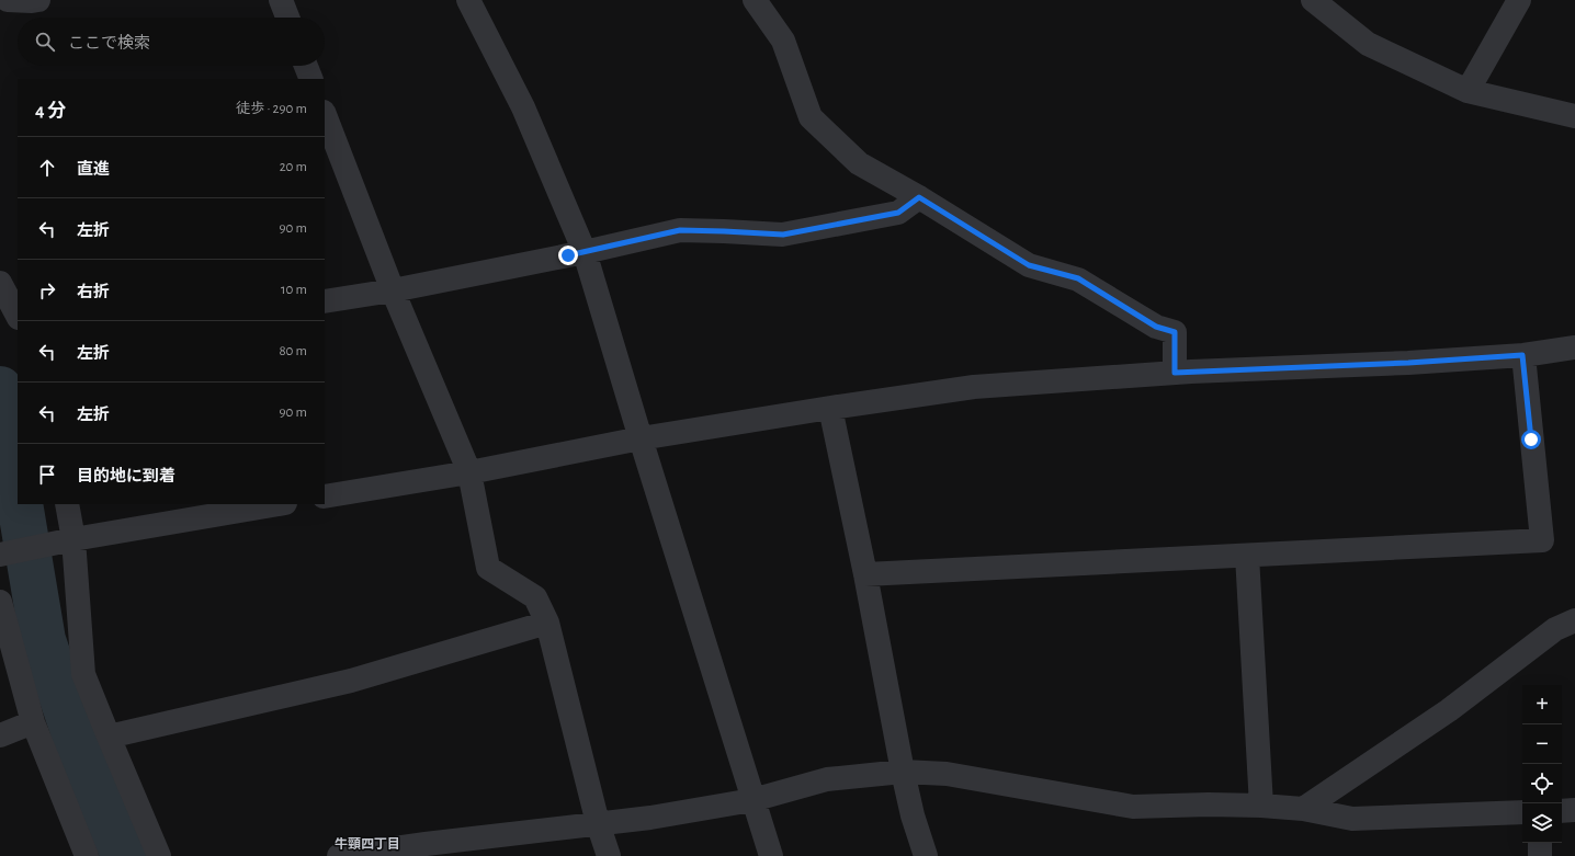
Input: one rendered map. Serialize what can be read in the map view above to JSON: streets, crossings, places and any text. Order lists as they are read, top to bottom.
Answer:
{
  "districts": ["牛頸四丁目"],
  "page": {
    "search": "ここで検索",
    "heading": ["4 分", "徒歩 · 290 m"],
    "list": [
      ["直進", "20 m"],
      ["左折", "90 m"],
      ["右折", "10 m"],
      ["左折", "80 m"],
      ["左折", "90 m"],
      "目的地に到着"
    ],
    "map_buttons": ["+", "−"]
  }
}
